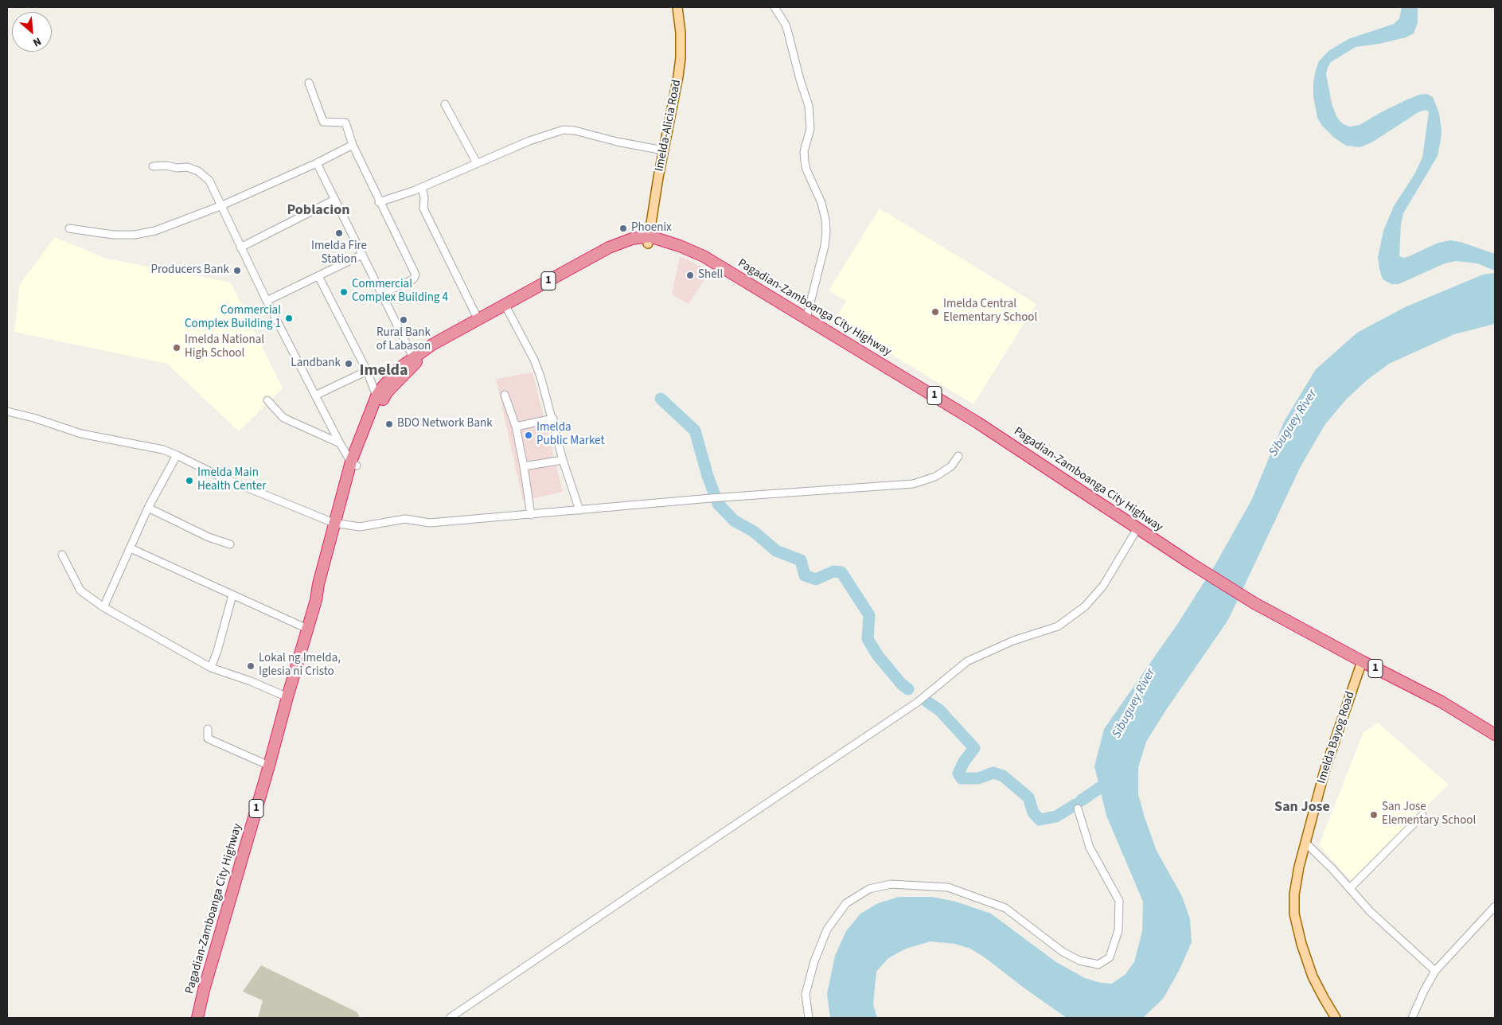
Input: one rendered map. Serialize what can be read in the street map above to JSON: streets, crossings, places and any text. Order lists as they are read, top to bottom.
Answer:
{
  "streets": {
    "highway": ["1", "Pagadian-Zamboanga City Highway"],
    "main road": ["Imelda-Alicia Road", "Imelda Bayog Road"]
  },
  "crossings": [
    ["Imelda-Alicia Road", "Pagadian-Zamboanga City Highway"],
    ["Pagadian-Zamboanga City Highway", "Imelda Bayog Road"]
  ],
  "districts": ["Poblacion", "Imelda", "San Jose"],
  "water": ["Sibuguey River"],
  "places": [
    "Phoenix",
    "Imelda Fire Station",
    "Producers Bank",
    "Shell",
    "Commercial Complex Building 4",
    "Imelda Central Elementary School",
    "Commercial Complex Building 1",
    "Rural Bank of Labason",
    "Imelda National High School",
    "Landbank",
    "BDO Network Bank",
    "Imelda Public Market",
    "Imelda Main Health Center",
    "Lokal ng Imelda, Iglesia ni Cristo",
    "San Jose Elementary School"
  ],
  "north": "bottom right"
}
